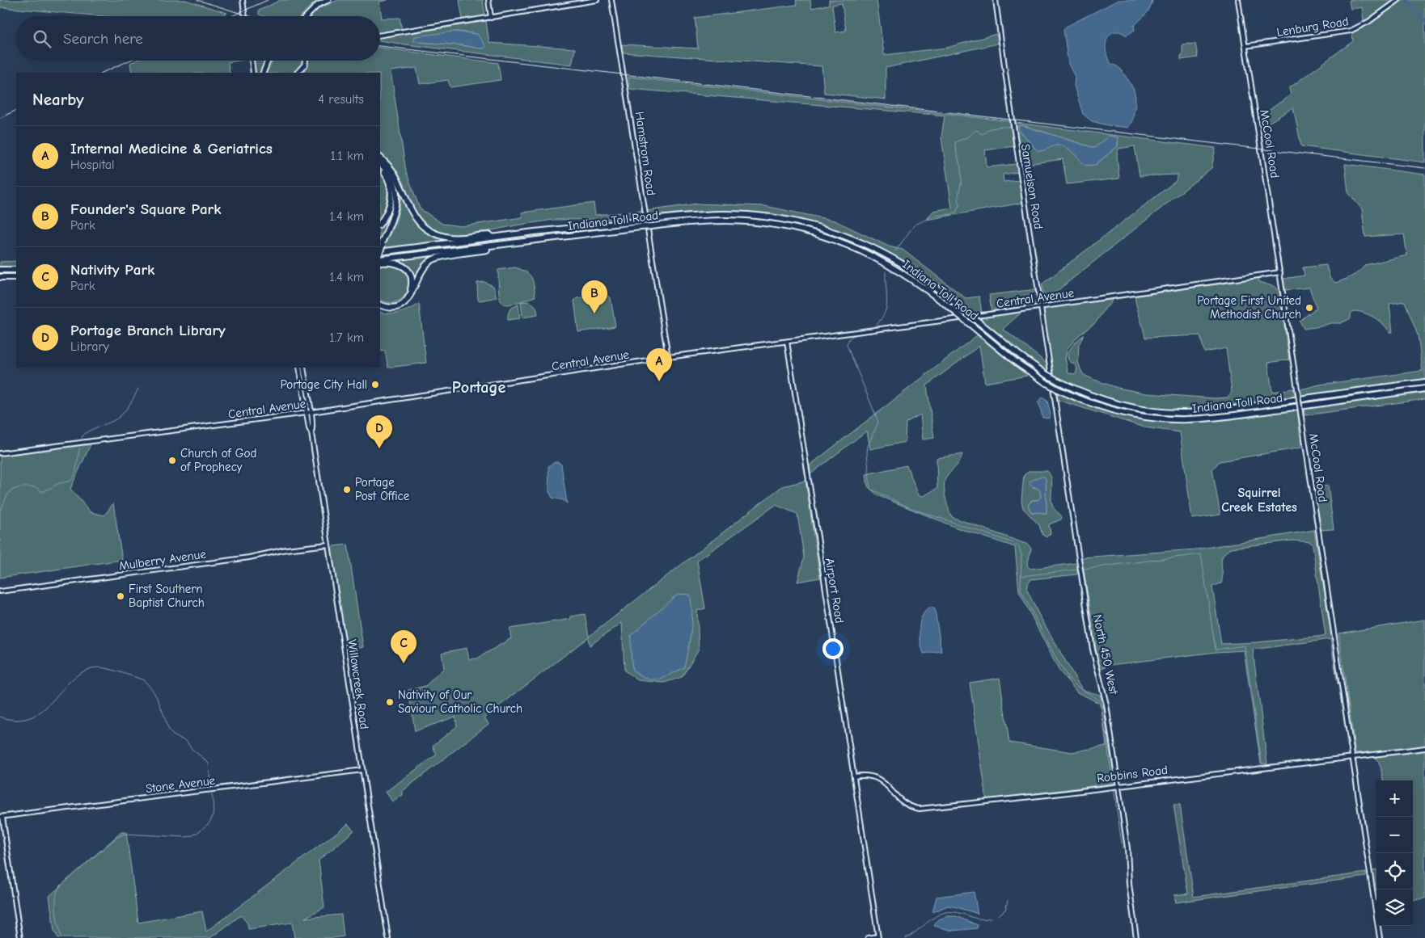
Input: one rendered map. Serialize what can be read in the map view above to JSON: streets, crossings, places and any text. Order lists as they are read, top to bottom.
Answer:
{
  "streets": {
    "highway": ["Indiana Toll Road"],
    "street": [
      "Lenburg Road",
      "McCool Road",
      "Hamstrom Road",
      "Samuelson Road",
      "Central Avenue",
      "Mulberry Avenue",
      "Airport Road",
      "North 450 West",
      "Willowcreek Road",
      "Robbins Road",
      "Stone Avenue"
    ]
  },
  "crossings": [
    ["Lenburg Road", "McCool Road"],
    ["McCool Road", "Central Avenue"],
    ["McCool Road", "Robbins Road"],
    ["Hamstrom Road", "Central Avenue"],
    ["Samuelson Road", "Indiana Toll Road"],
    ["Samuelson Road", "Central Avenue"],
    ["Samuelson Road", "North 450 West"],
    ["Indiana Toll Road", "North 450 West"],
    ["Central Avenue", "Airport Road"],
    ["Central Avenue", "Willowcreek Road"],
    ["Mulberry Avenue", "Willowcreek Road"],
    ["Airport Road", "Robbins Road"],
    ["North 450 West", "Robbins Road"],
    ["Willowcreek Road", "Stone Avenue"]
  ],
  "districts": ["Portage", "Squirrel Creek Estates"],
  "places": [
    "Portage First United Methodist Church",
    "Portage City Hall",
    "Church of God of Prophecy",
    "Portage Post Office",
    "First Southern Baptist Church",
    "Nativity of Our Saviour Catholic Church"
  ],
  "page": {
    "search": "Search here",
    "heading": ["Nearby", "4 results"],
    "list": [
      {
        "mark": "A",
        "name": "Internal Medicine & Geriatrics",
        "note": "Hospital",
        "value": "1.1 km"
      },
      {
        "mark": "B",
        "name": "Founder's Square Park",
        "note": "Park",
        "value": "1.4 km"
      },
      {
        "mark": "C",
        "name": "Nativity Park",
        "note": "Park",
        "value": "1.4 km"
      },
      {
        "mark": "D",
        "name": "Portage Branch Library",
        "note": "Library",
        "value": "1.7 km"
      }
    ],
    "pins": [
      "B",
      "A",
      "D",
      "C"
    ],
    "map_buttons": ["+", "−"]
  }
}
